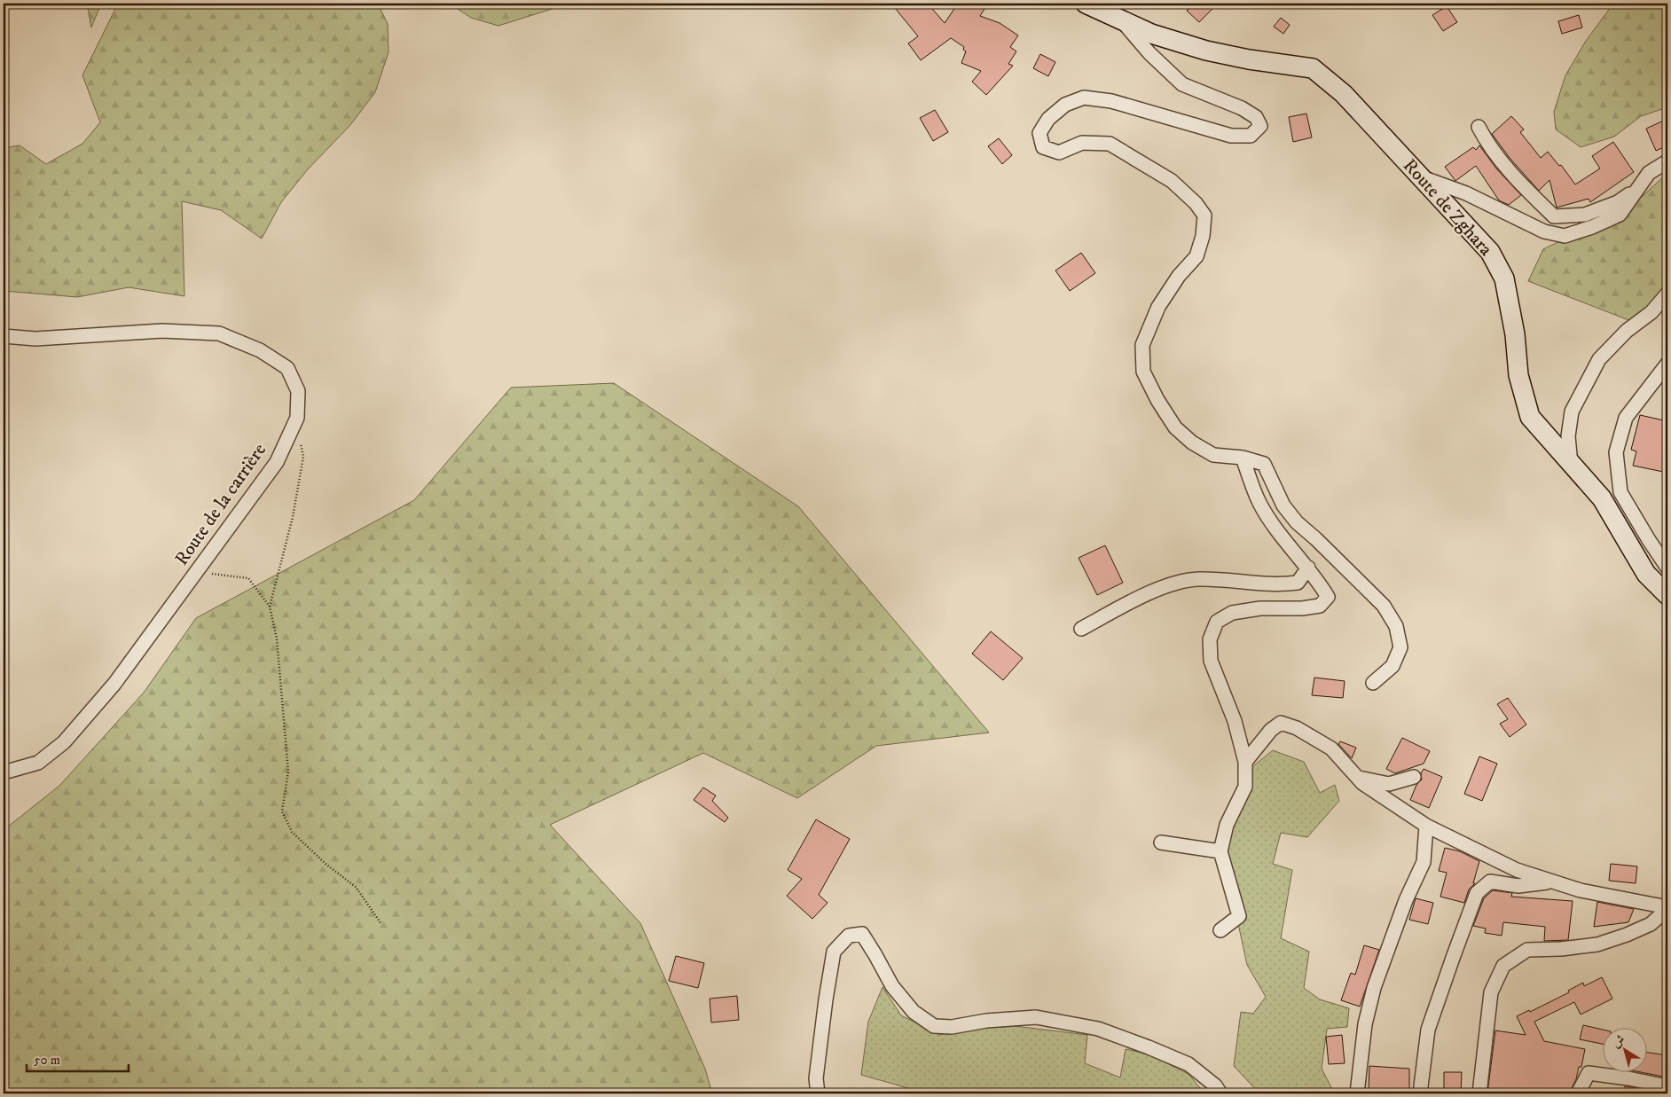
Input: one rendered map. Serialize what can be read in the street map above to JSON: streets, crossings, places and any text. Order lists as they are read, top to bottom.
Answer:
{
  "streets": {
    "street": ["Route de Zghara", "Route de la carrière"]
  },
  "scale_bar": "50 m",
  "north": "top left"
}
